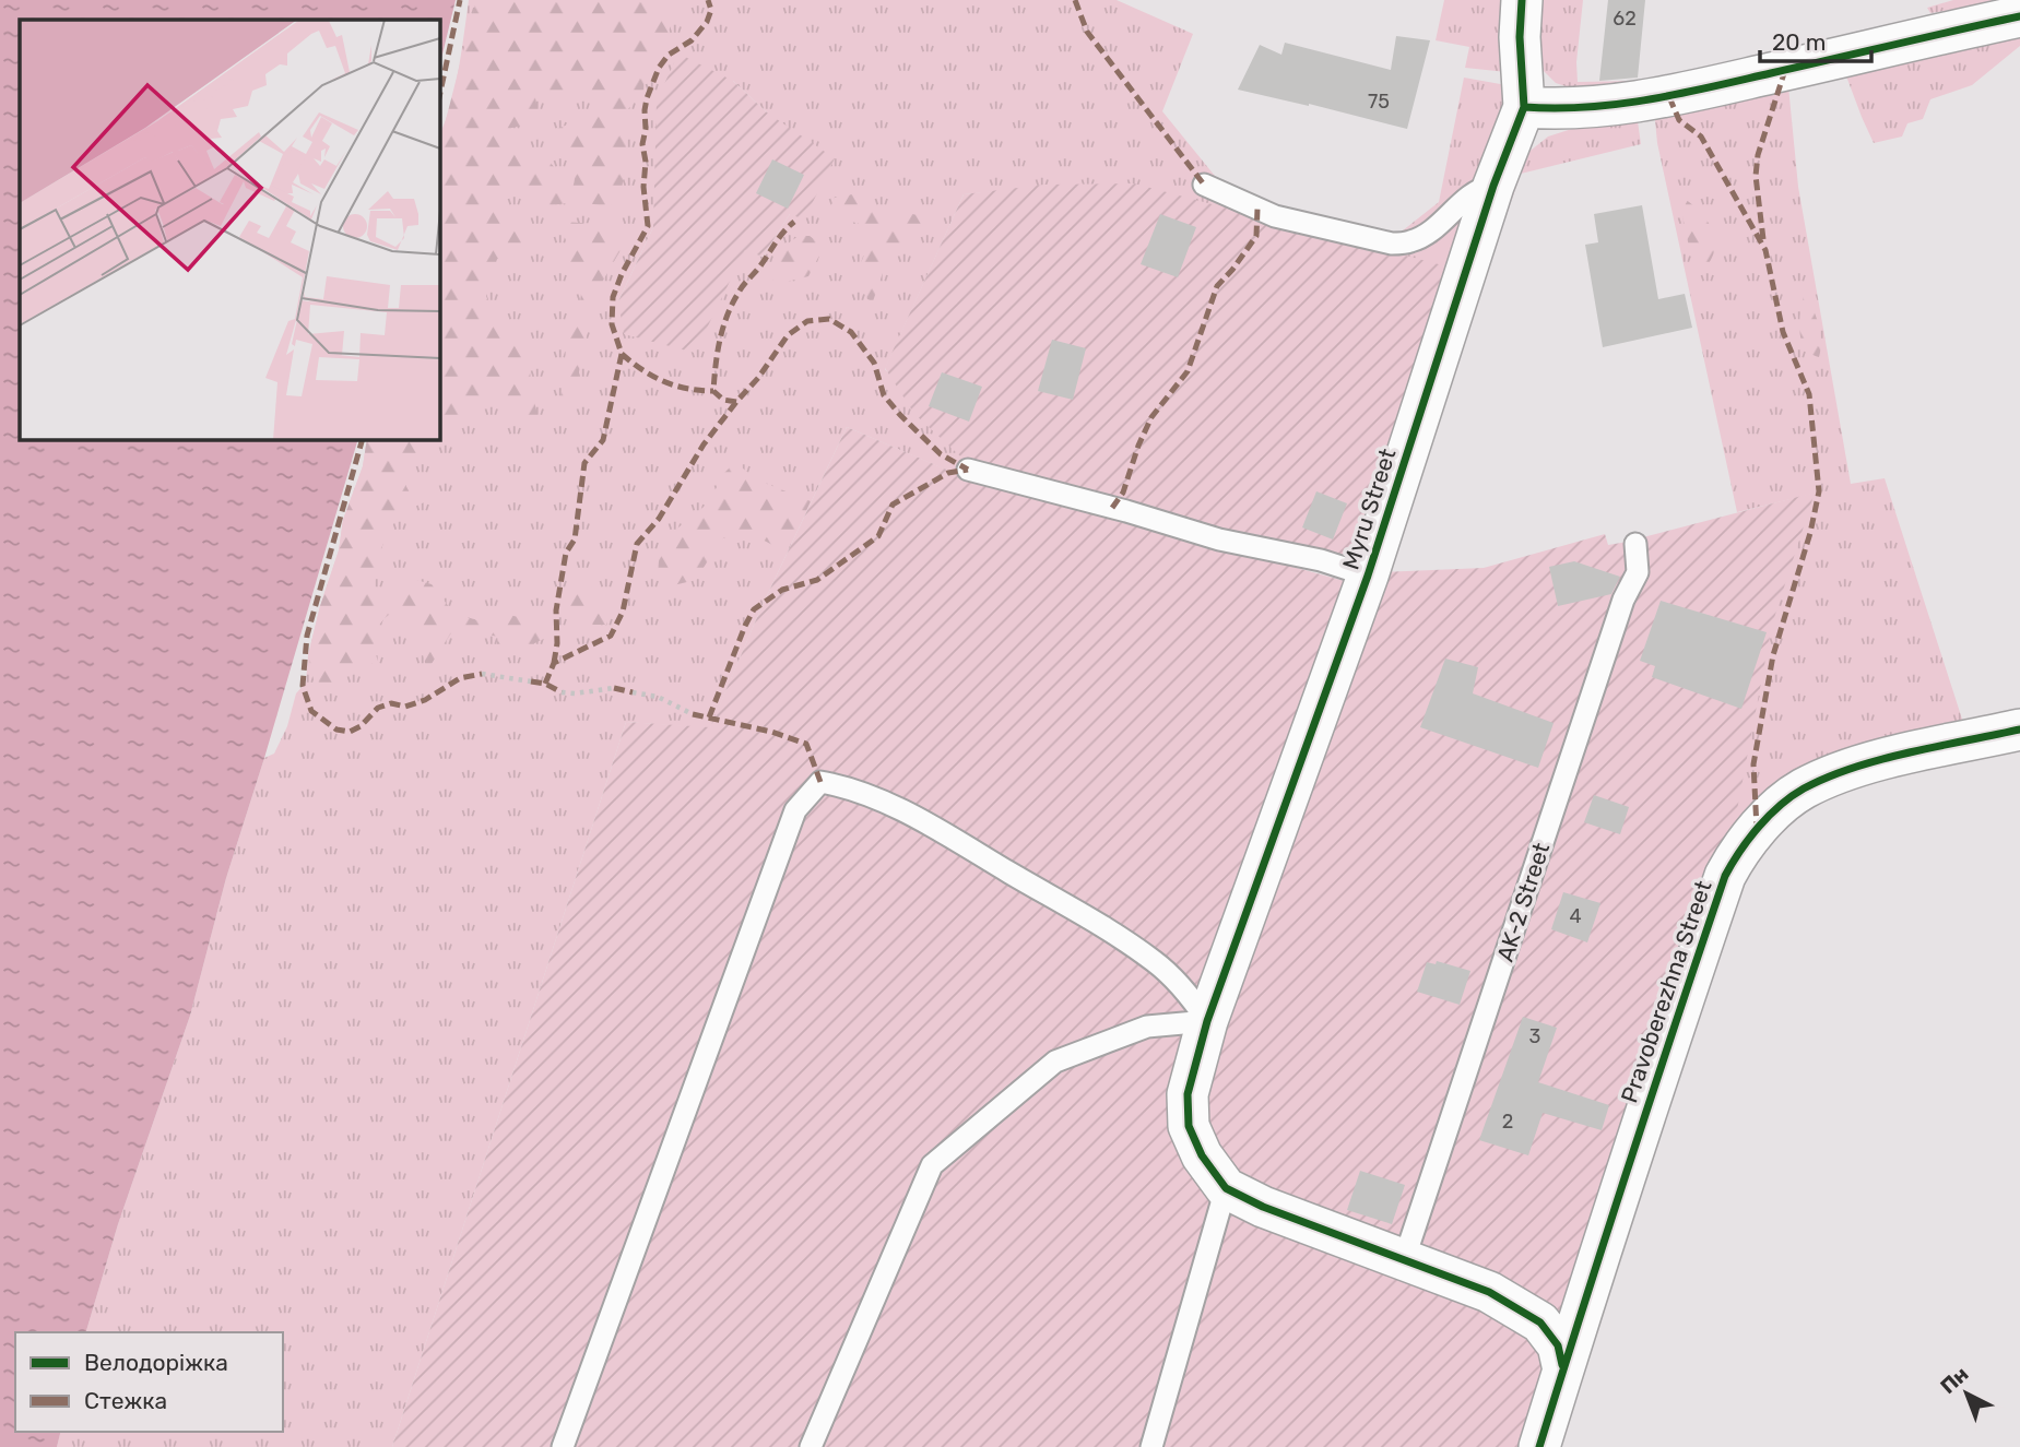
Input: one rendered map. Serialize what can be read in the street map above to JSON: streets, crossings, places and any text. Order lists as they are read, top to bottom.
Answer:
{
  "streets": {
    "street": ["Myru Street", "Pravoberezhna Street"],
    "lane": ["AK-2 Street"]
  },
  "house_numbers": [
    "62",
    "75",
    "4",
    "3",
    "2"
  ],
  "legend": ["Велодоріжка", "Стежка"],
  "scale_bar": "20 m",
  "north": "top left"
}
